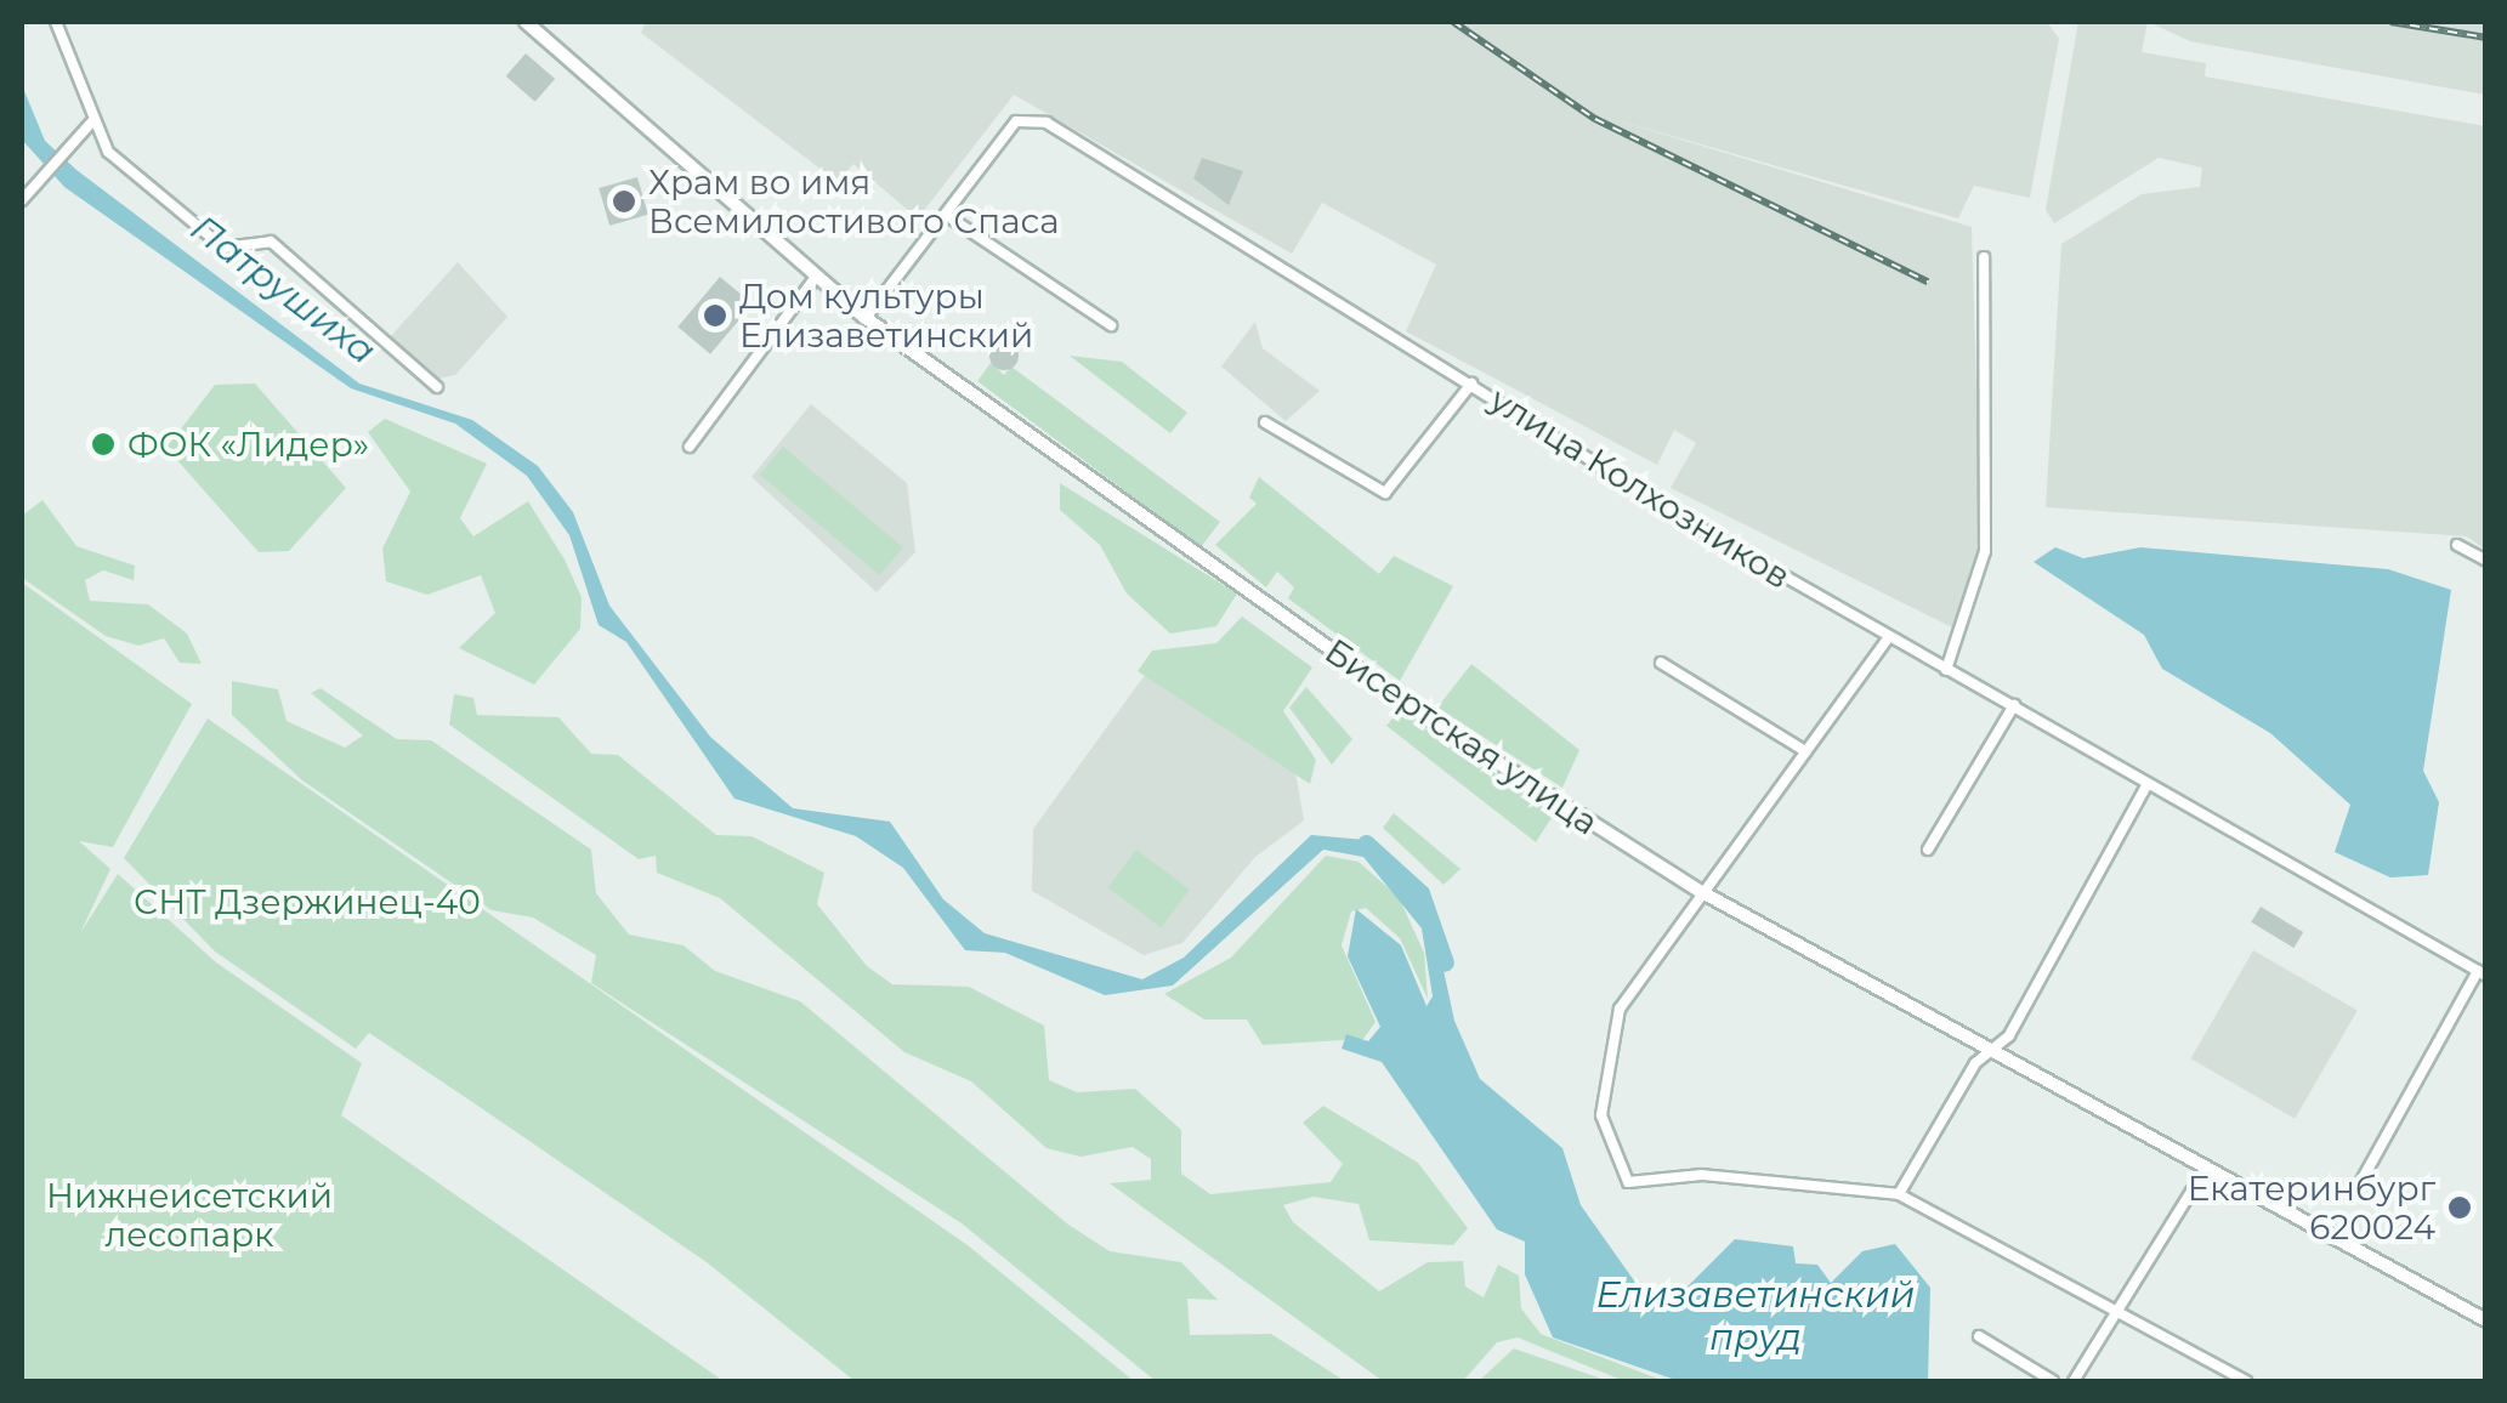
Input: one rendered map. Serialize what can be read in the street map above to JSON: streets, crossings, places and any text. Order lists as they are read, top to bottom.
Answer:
{
  "streets": {
    "main road": ["Бисертская улица"],
    "street": ["улица Колхозников"]
  },
  "crossings": [
    ["улица Колхозников", "Бисертская улица"]
  ],
  "water": ["Патрушиха", "Елизаветинский пруд"],
  "parks": ["СНТ Дзержинец-40", "Нижнеисетский лесопарк"],
  "places": [
    "Храм во имя Всемилостивого Спаса",
    "Дом культуры Елизаветинский",
    "ФОК «Лидер»",
    "Екатеринбург 620024"
  ]
}
